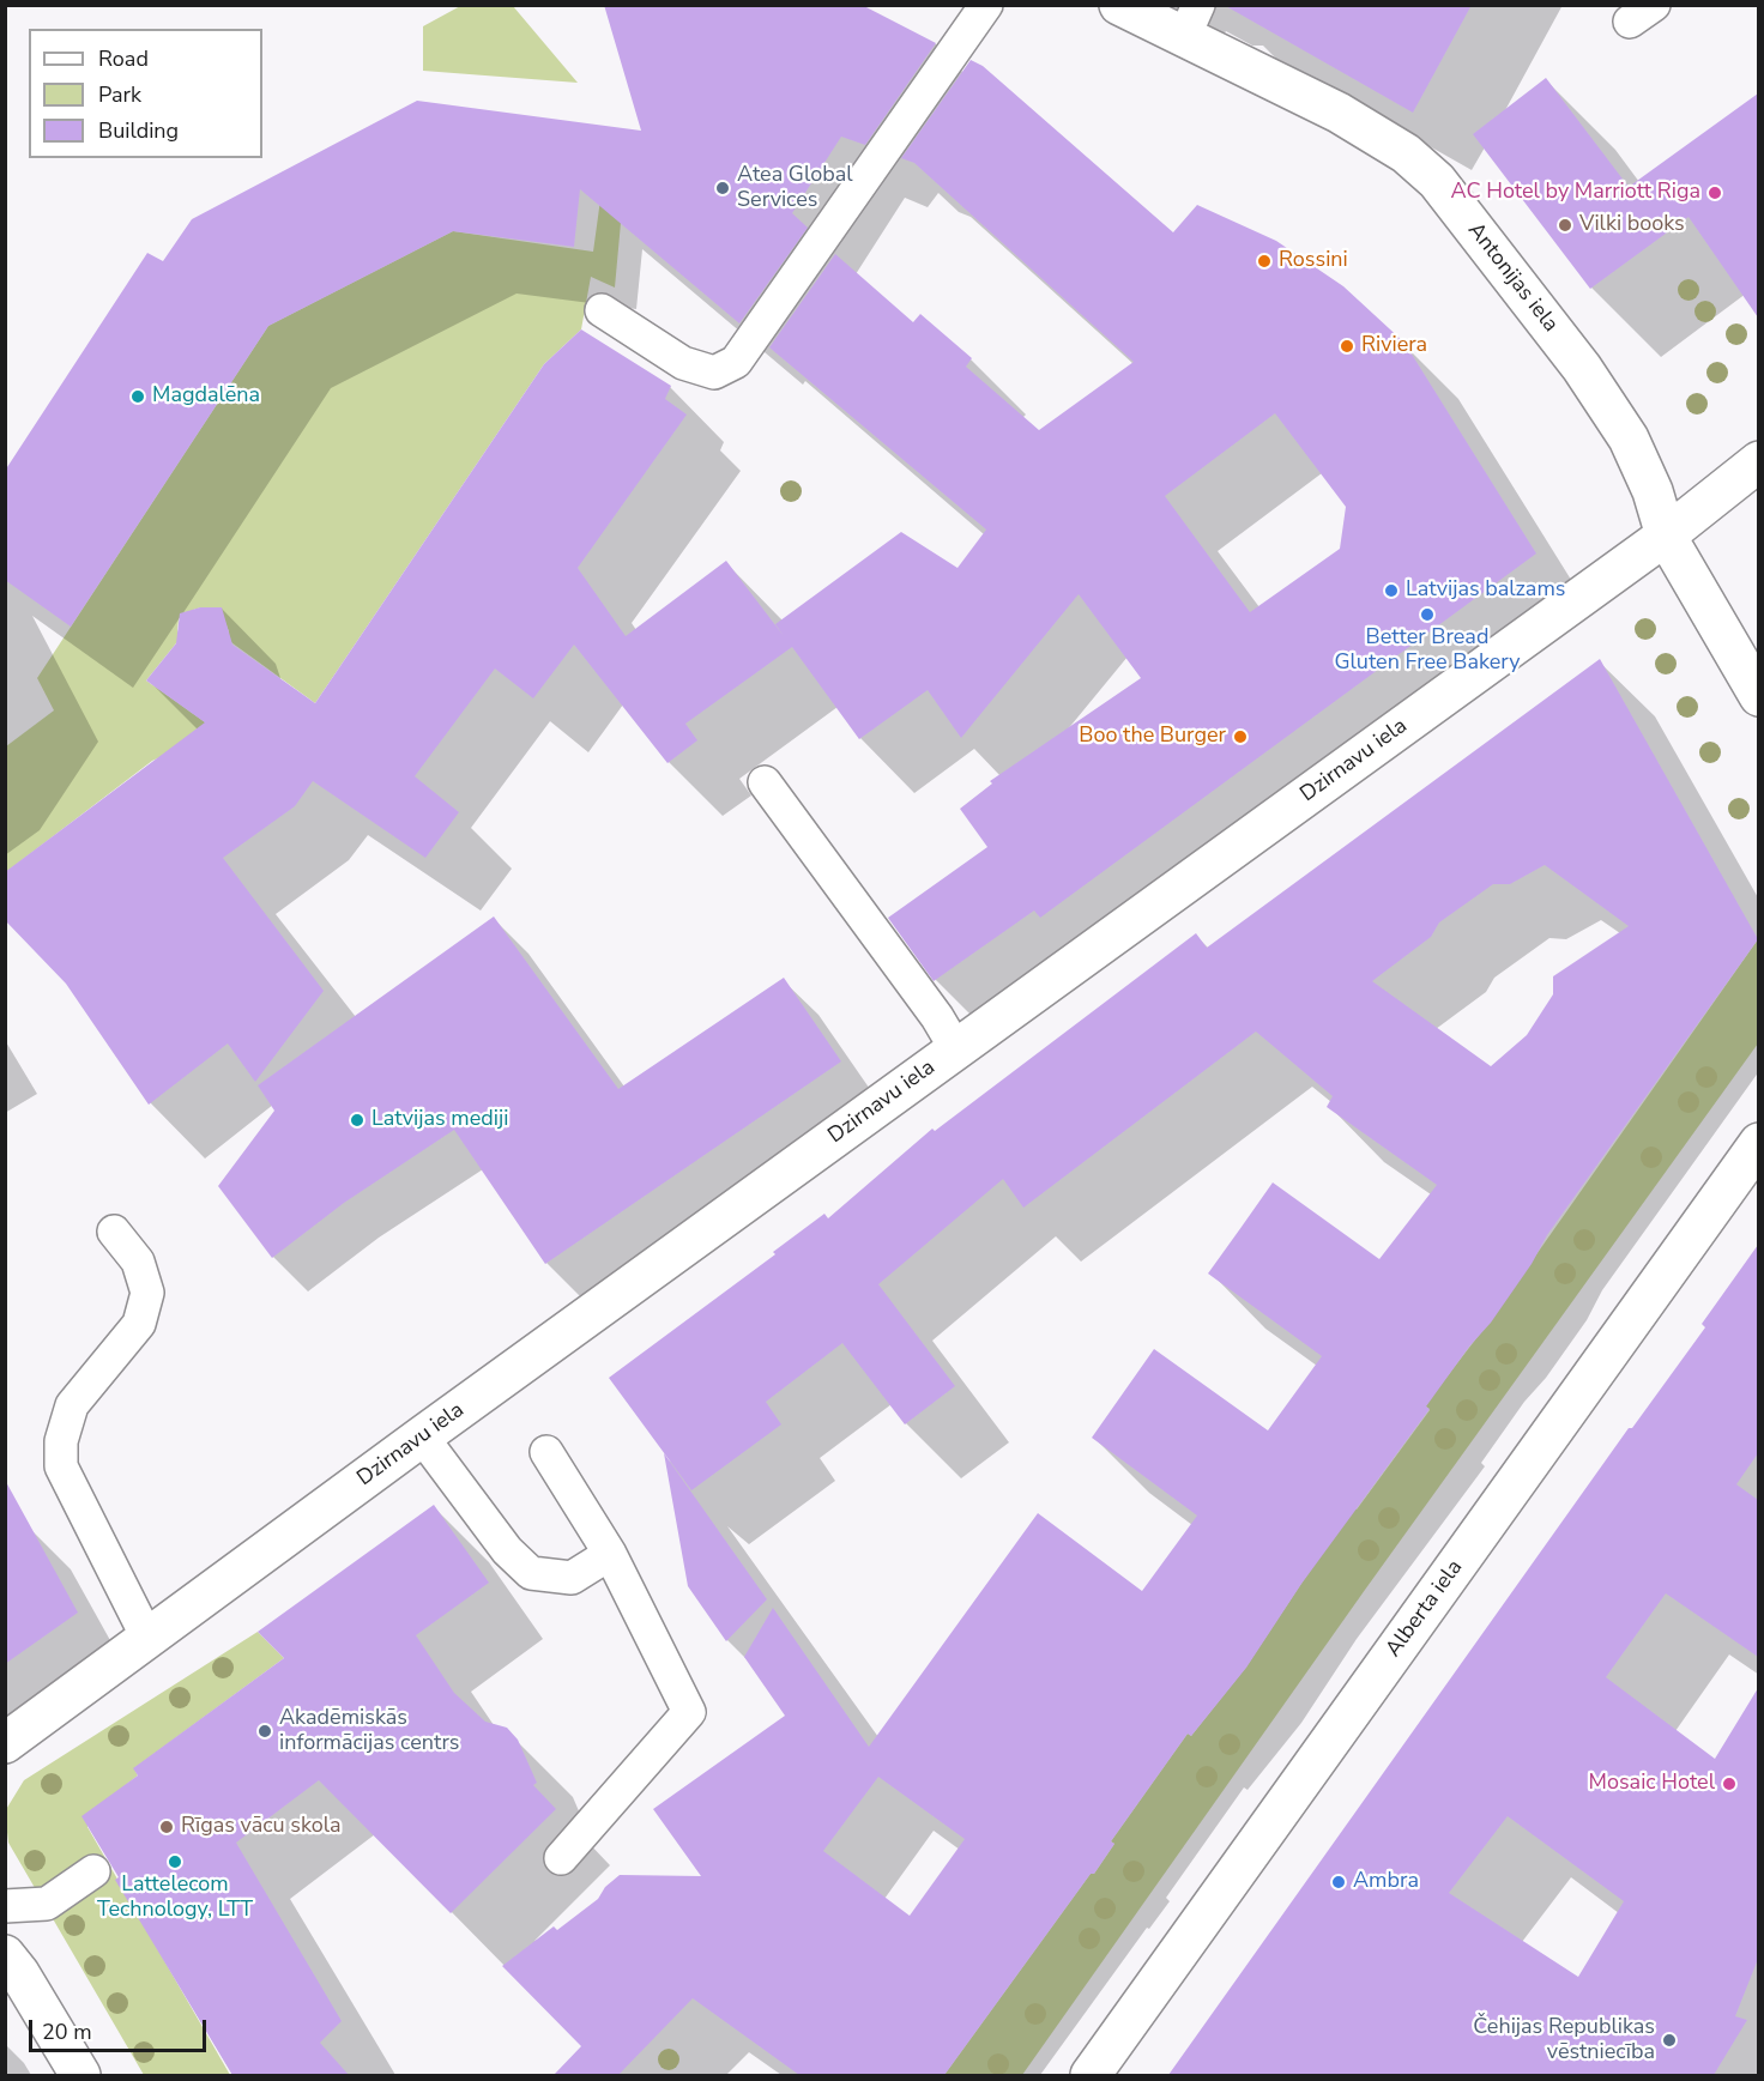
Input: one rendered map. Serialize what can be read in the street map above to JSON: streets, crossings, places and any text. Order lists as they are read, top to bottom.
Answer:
{
  "streets": {
    "street": ["Antonijas iela", "Dzirnavu iela", "Alberta iela"]
  },
  "crossings": [
    ["Antonijas iela", "Dzirnavu iela"]
  ],
  "places": [
    "Atea Global Services",
    "AC Hotel by Marriott Riga",
    "Vilki books",
    "Rossini",
    "Riviera",
    "Magdalēna",
    "Latvijas balzams",
    "Better Bread Gluten Free Bakery",
    "Boo the Burger",
    "Latvijas mediji",
    "Akadēmiskās informācijas centrs",
    "Mosaic Hotel",
    "Rīgas vācu skola",
    "Lattelecom Technology, LTT",
    "Ambra",
    "Čehijas Republikas vēstniecība"
  ],
  "legend": ["Road", "Park", "Building"],
  "scale_bar": "20 m"
}
